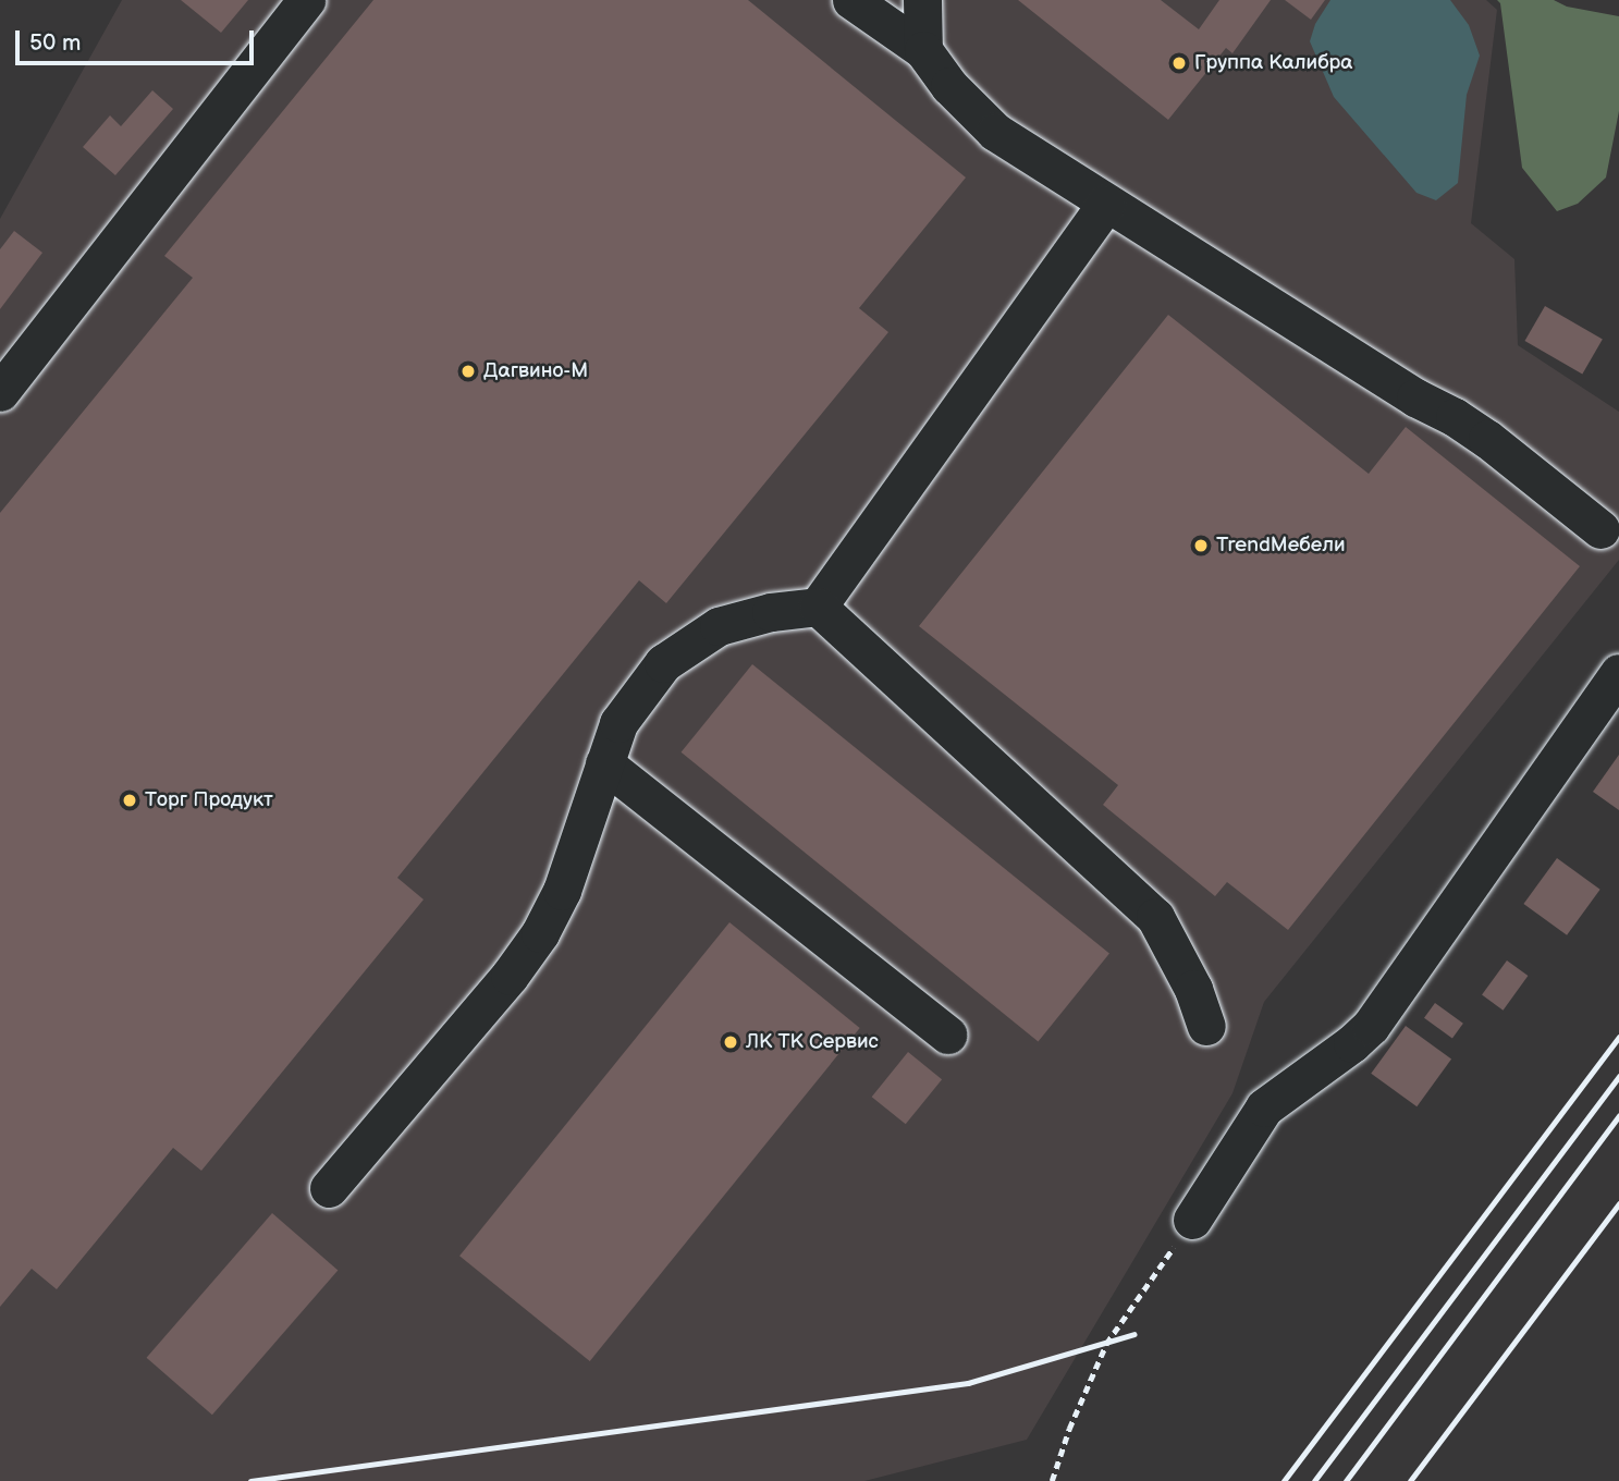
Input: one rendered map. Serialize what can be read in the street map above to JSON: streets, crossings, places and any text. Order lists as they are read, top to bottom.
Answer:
{
  "places": [
    "Группа Калибра",
    "Дагвино-М",
    "TrendМебели",
    "Торг Продукт",
    "ЛК ТК Сервис"
  ],
  "scale_bar": "50 m"
}
